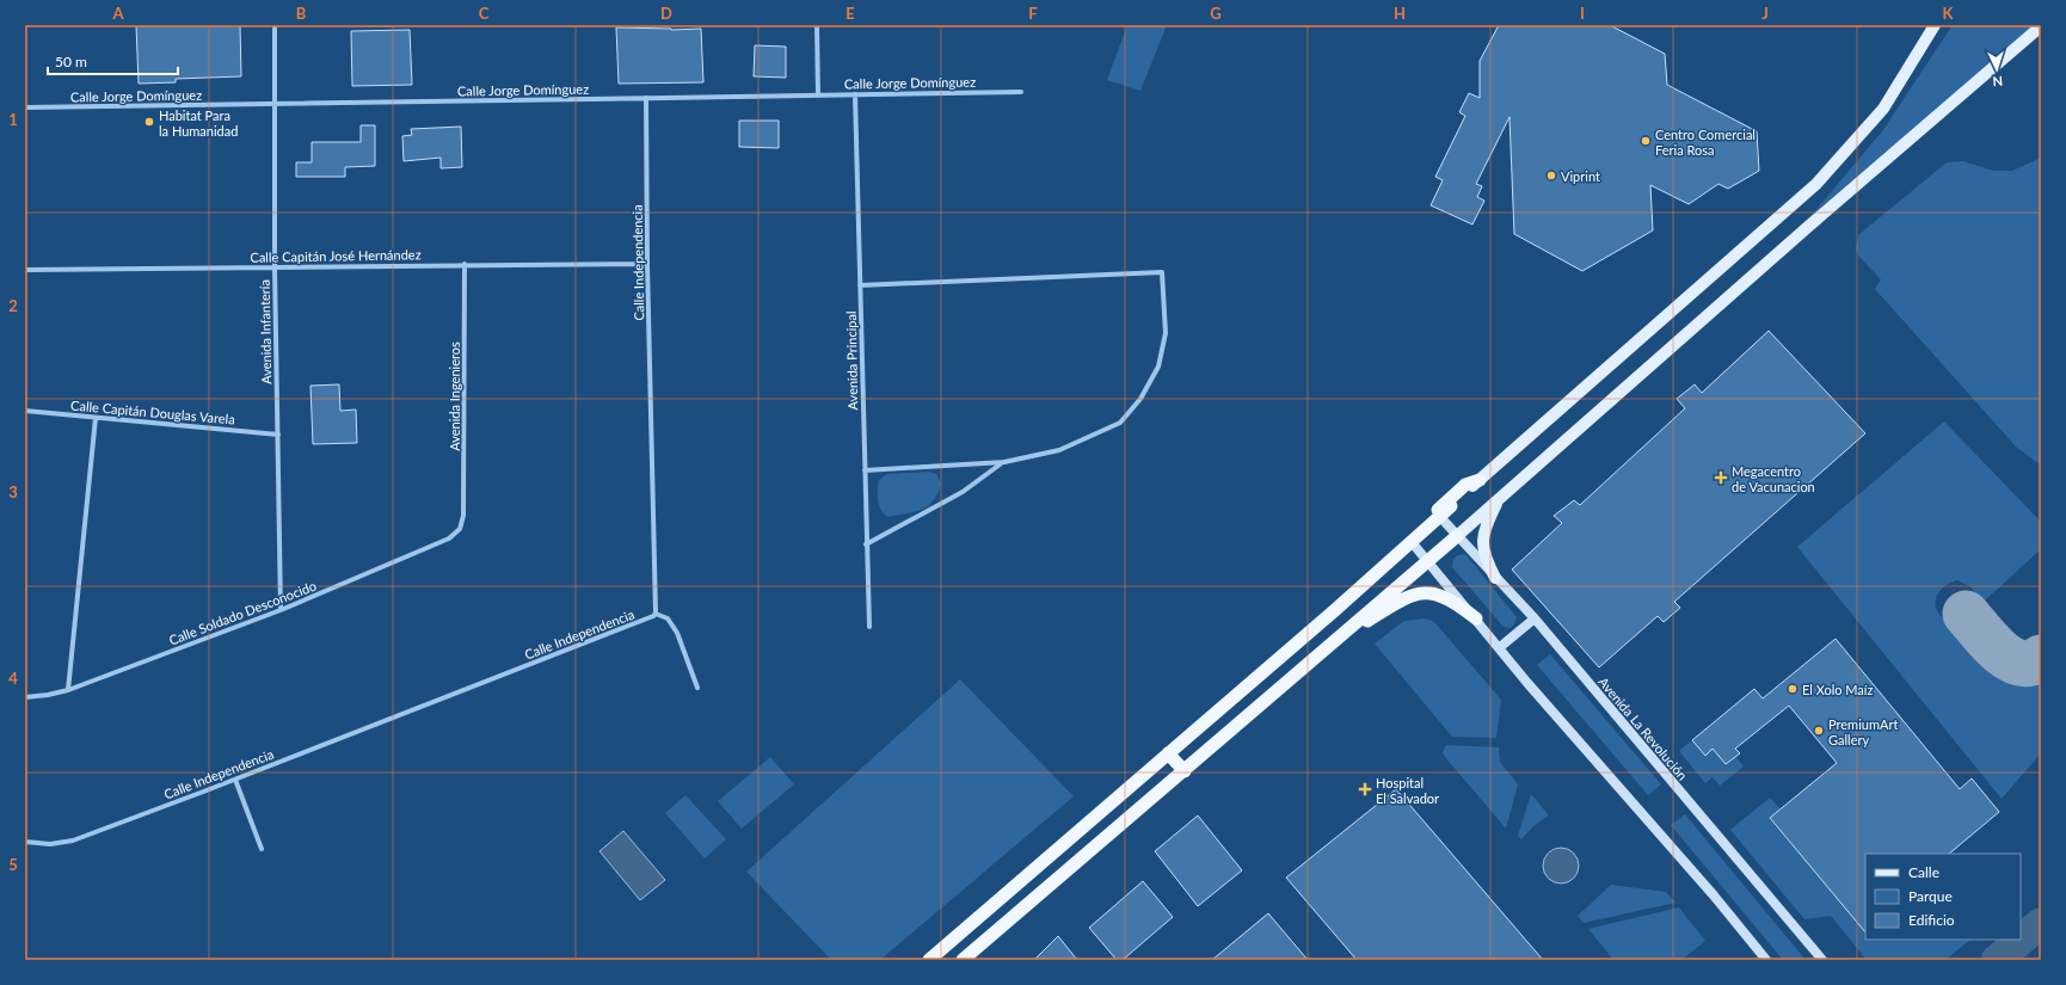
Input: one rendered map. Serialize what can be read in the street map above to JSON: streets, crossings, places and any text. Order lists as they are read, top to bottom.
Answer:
{
  "streets": {
    "main road": ["Avenida La Revolución"],
    "street": [
      "Calle Jorge Domínguez",
      "Calle Capitán José Hernández",
      "Calle Independencia",
      "Avenida Infantería",
      "Avenida Principal",
      "Avenida Ingenieros",
      "Calle Capitán Douglas Varela",
      "Calle Soldado Desconocido"
    ]
  },
  "crossings": [
    ["Calle Jorge Domínguez", "Calle Independencia"],
    ["Calle Jorge Domínguez", "Avenida Infantería"],
    ["Calle Jorge Domínguez", "Avenida Principal"],
    ["Calle Capitán José Hernández", "Calle Independencia"],
    ["Calle Capitán José Hernández", "Avenida Infantería"],
    ["Calle Capitán José Hernández", "Avenida Ingenieros"],
    ["Avenida Infantería", "Calle Capitán Douglas Varela"],
    ["Avenida Infantería", "Calle Soldado Desconocido"],
    ["Avenida Ingenieros", "Calle Soldado Desconocido"]
  ],
  "places": {
    "other": [
      "Habitat Para la Humanidad",
      "Centro Comercial Feria Rosa",
      "Viprint",
      "El Xolo Maíz",
      "PremiumArt Gallery"
    ],
    "health": ["Megacentro de Vacunacion", "Hospital El Salvador"]
  },
  "legend": ["Calle", "Parque", "Edificio"],
  "scale_bar": "50 m",
  "north": "bottom",
  "grid": {
    "columns": [
      "A",
      "B",
      "C",
      "D",
      "E",
      "F",
      "G",
      "H",
      "I",
      "J",
      "K"
    ],
    "rows": [
      "1",
      "2",
      "3",
      "4",
      "5"
    ]
  }
}
